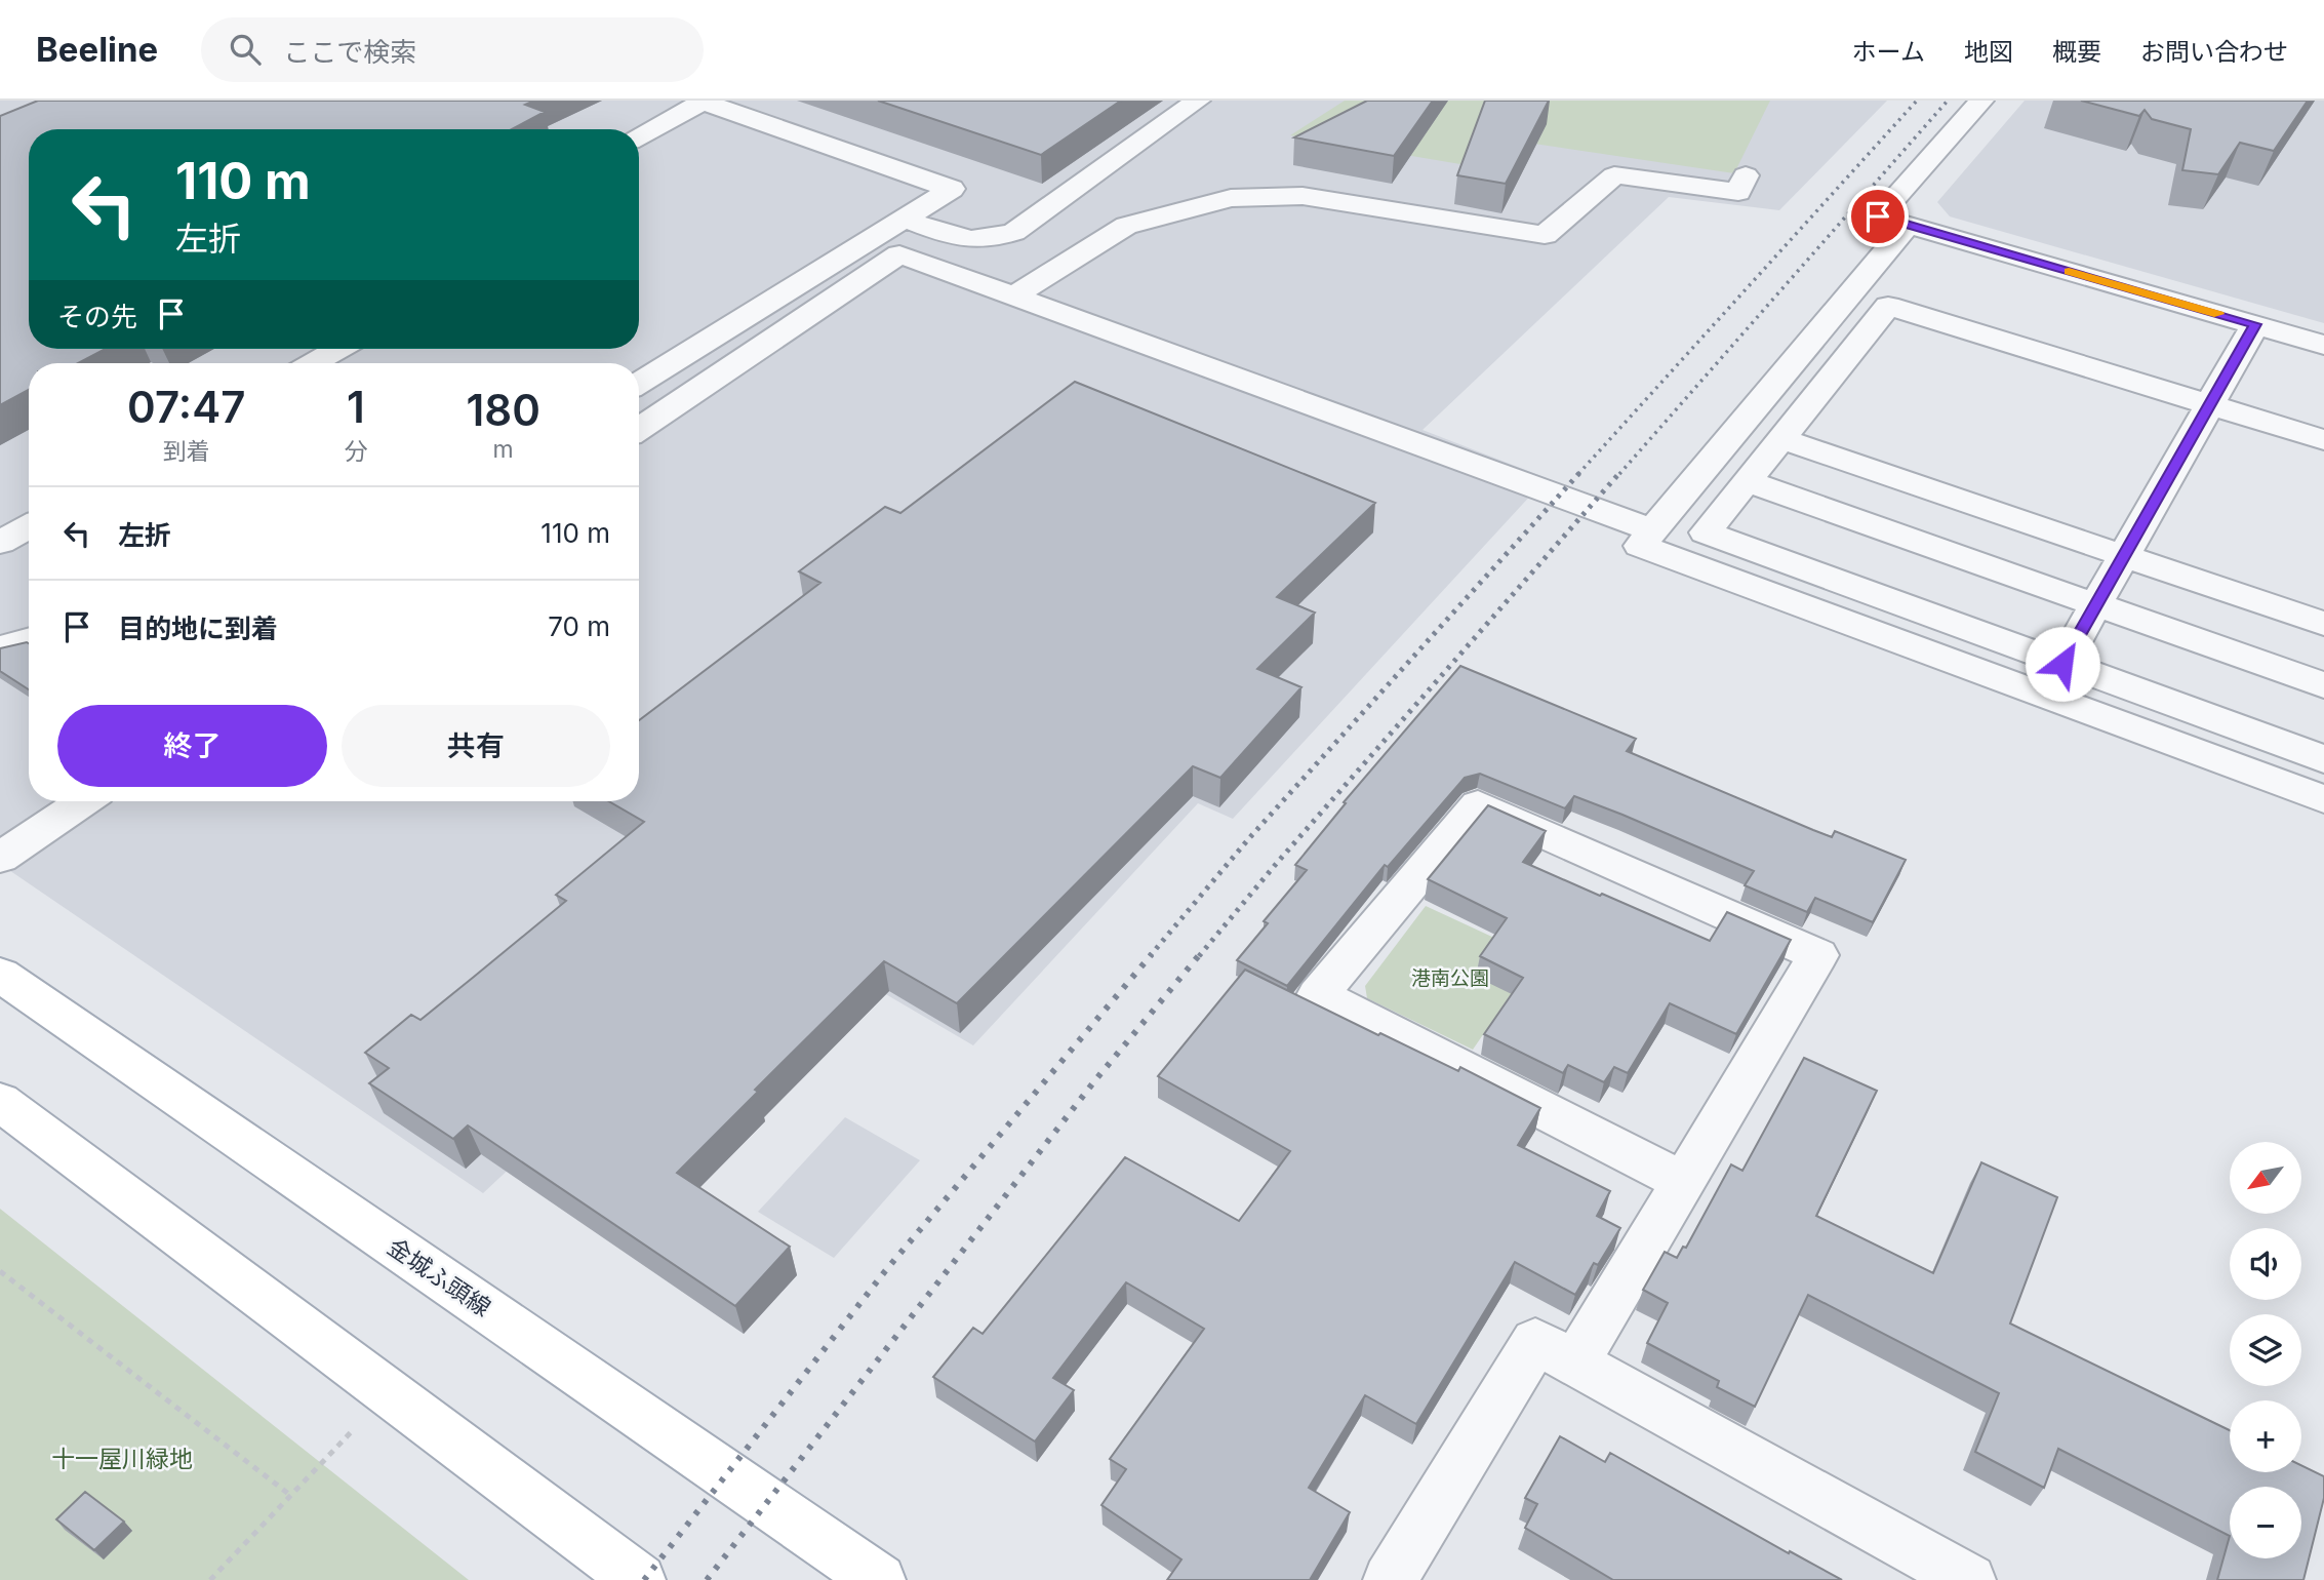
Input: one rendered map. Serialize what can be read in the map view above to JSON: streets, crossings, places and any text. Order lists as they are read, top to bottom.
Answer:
{
  "streets": {
    "main road": ["金城ふ頭線"]
  },
  "parks": ["港南公園", "十一屋川緑地"],
  "north": "bottom left",
  "page": {
    "header": "Beeline",
    "search": "ここで検索",
    "nav": [
      "ホーム",
      "地図",
      "概要",
      "お問い合わせ"
    ],
    "turn": ["110 m", "左折"],
    "then": "その先",
    "eta": [
      "07:47",
      "到着",
      "1",
      "分",
      "180",
      "m"
    ],
    "list": [
      {
        "name": "左折",
        "value": "110 m"
      },
      {
        "name": "目的地に到着",
        "value": "70 m"
      }
    ],
    "buttons": ["終了", "共有"],
    "map_buttons": ["+", "−"]
  }
}
